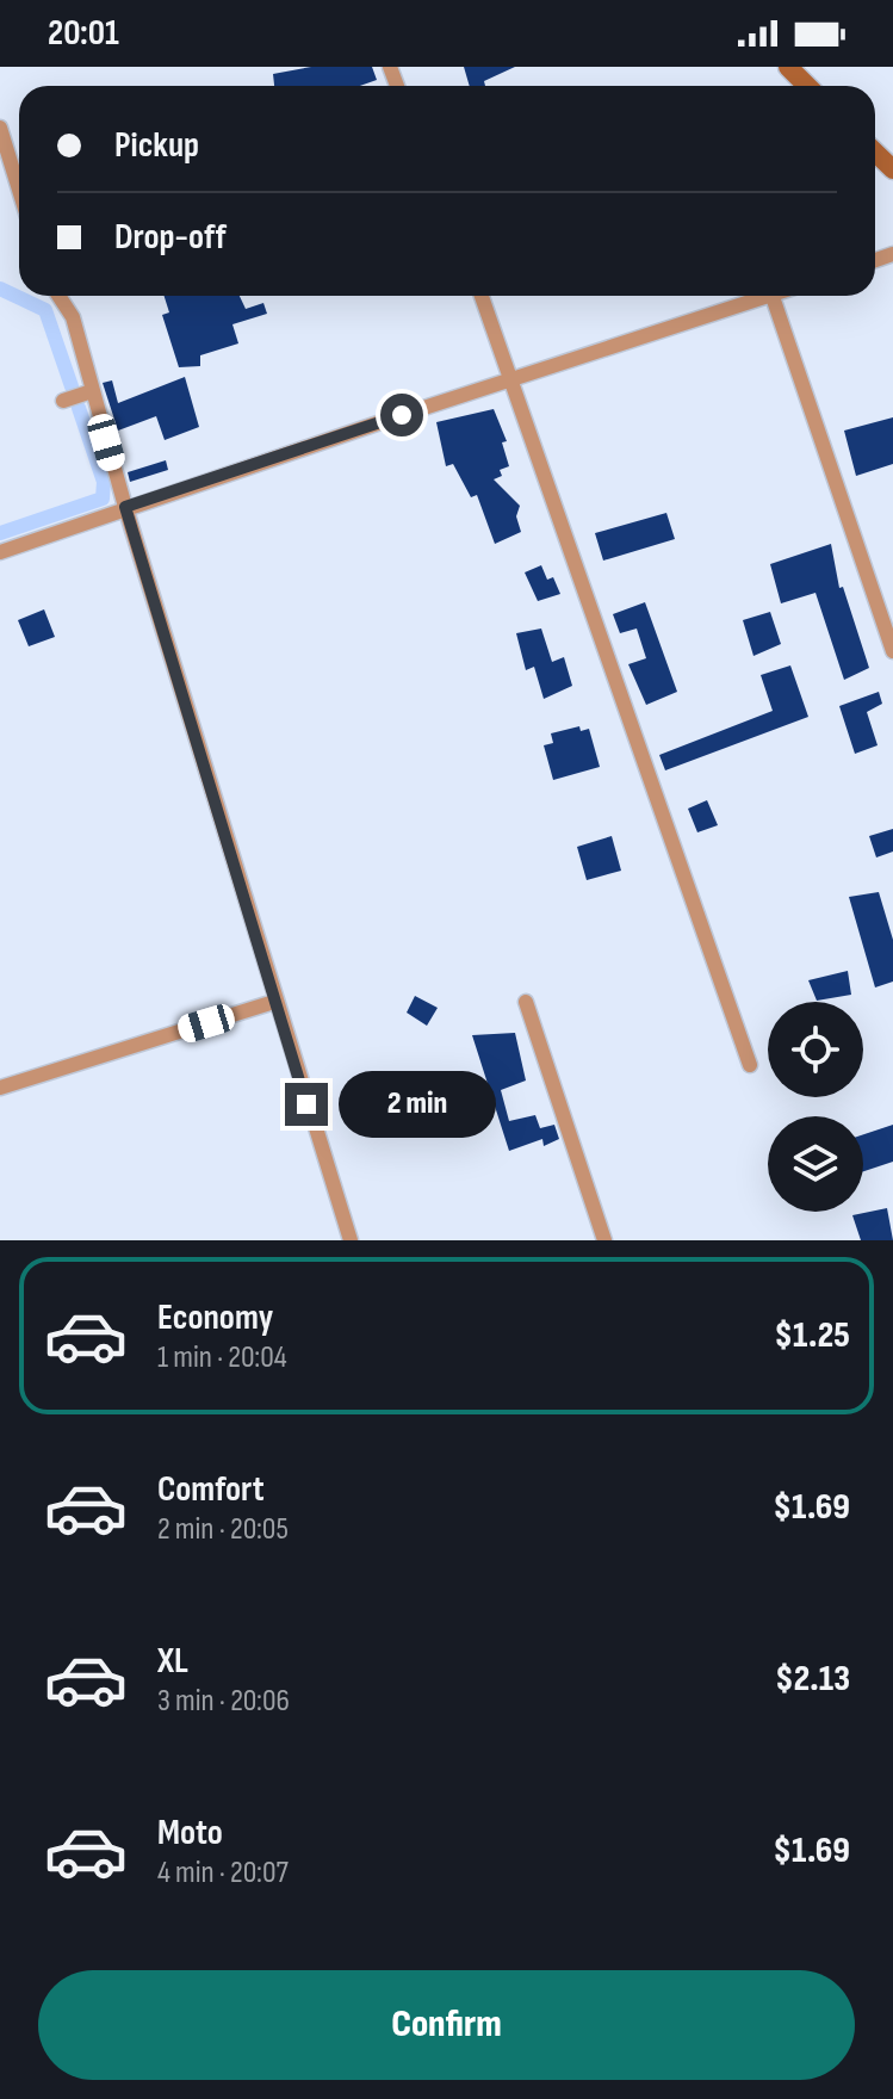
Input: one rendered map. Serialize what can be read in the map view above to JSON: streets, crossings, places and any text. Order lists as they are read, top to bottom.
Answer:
{
  "page": {
    "status": "20:01",
    "banner": ["Pickup", "Drop-off"],
    "bubble": "2 min",
    "list": [
      {
        "name": "Economy",
        "note": "1 min · 20:04",
        "value": "$1.25"
      },
      {
        "name": "Comfort",
        "note": "2 min · 20:05",
        "value": "$1.69"
      },
      {
        "name": "XL",
        "note": "3 min · 20:06",
        "value": "$2.13"
      },
      {
        "name": "Moto",
        "note": "4 min · 20:07",
        "value": "$1.69"
      }
    ],
    "buttons": "Confirm"
  }
}
